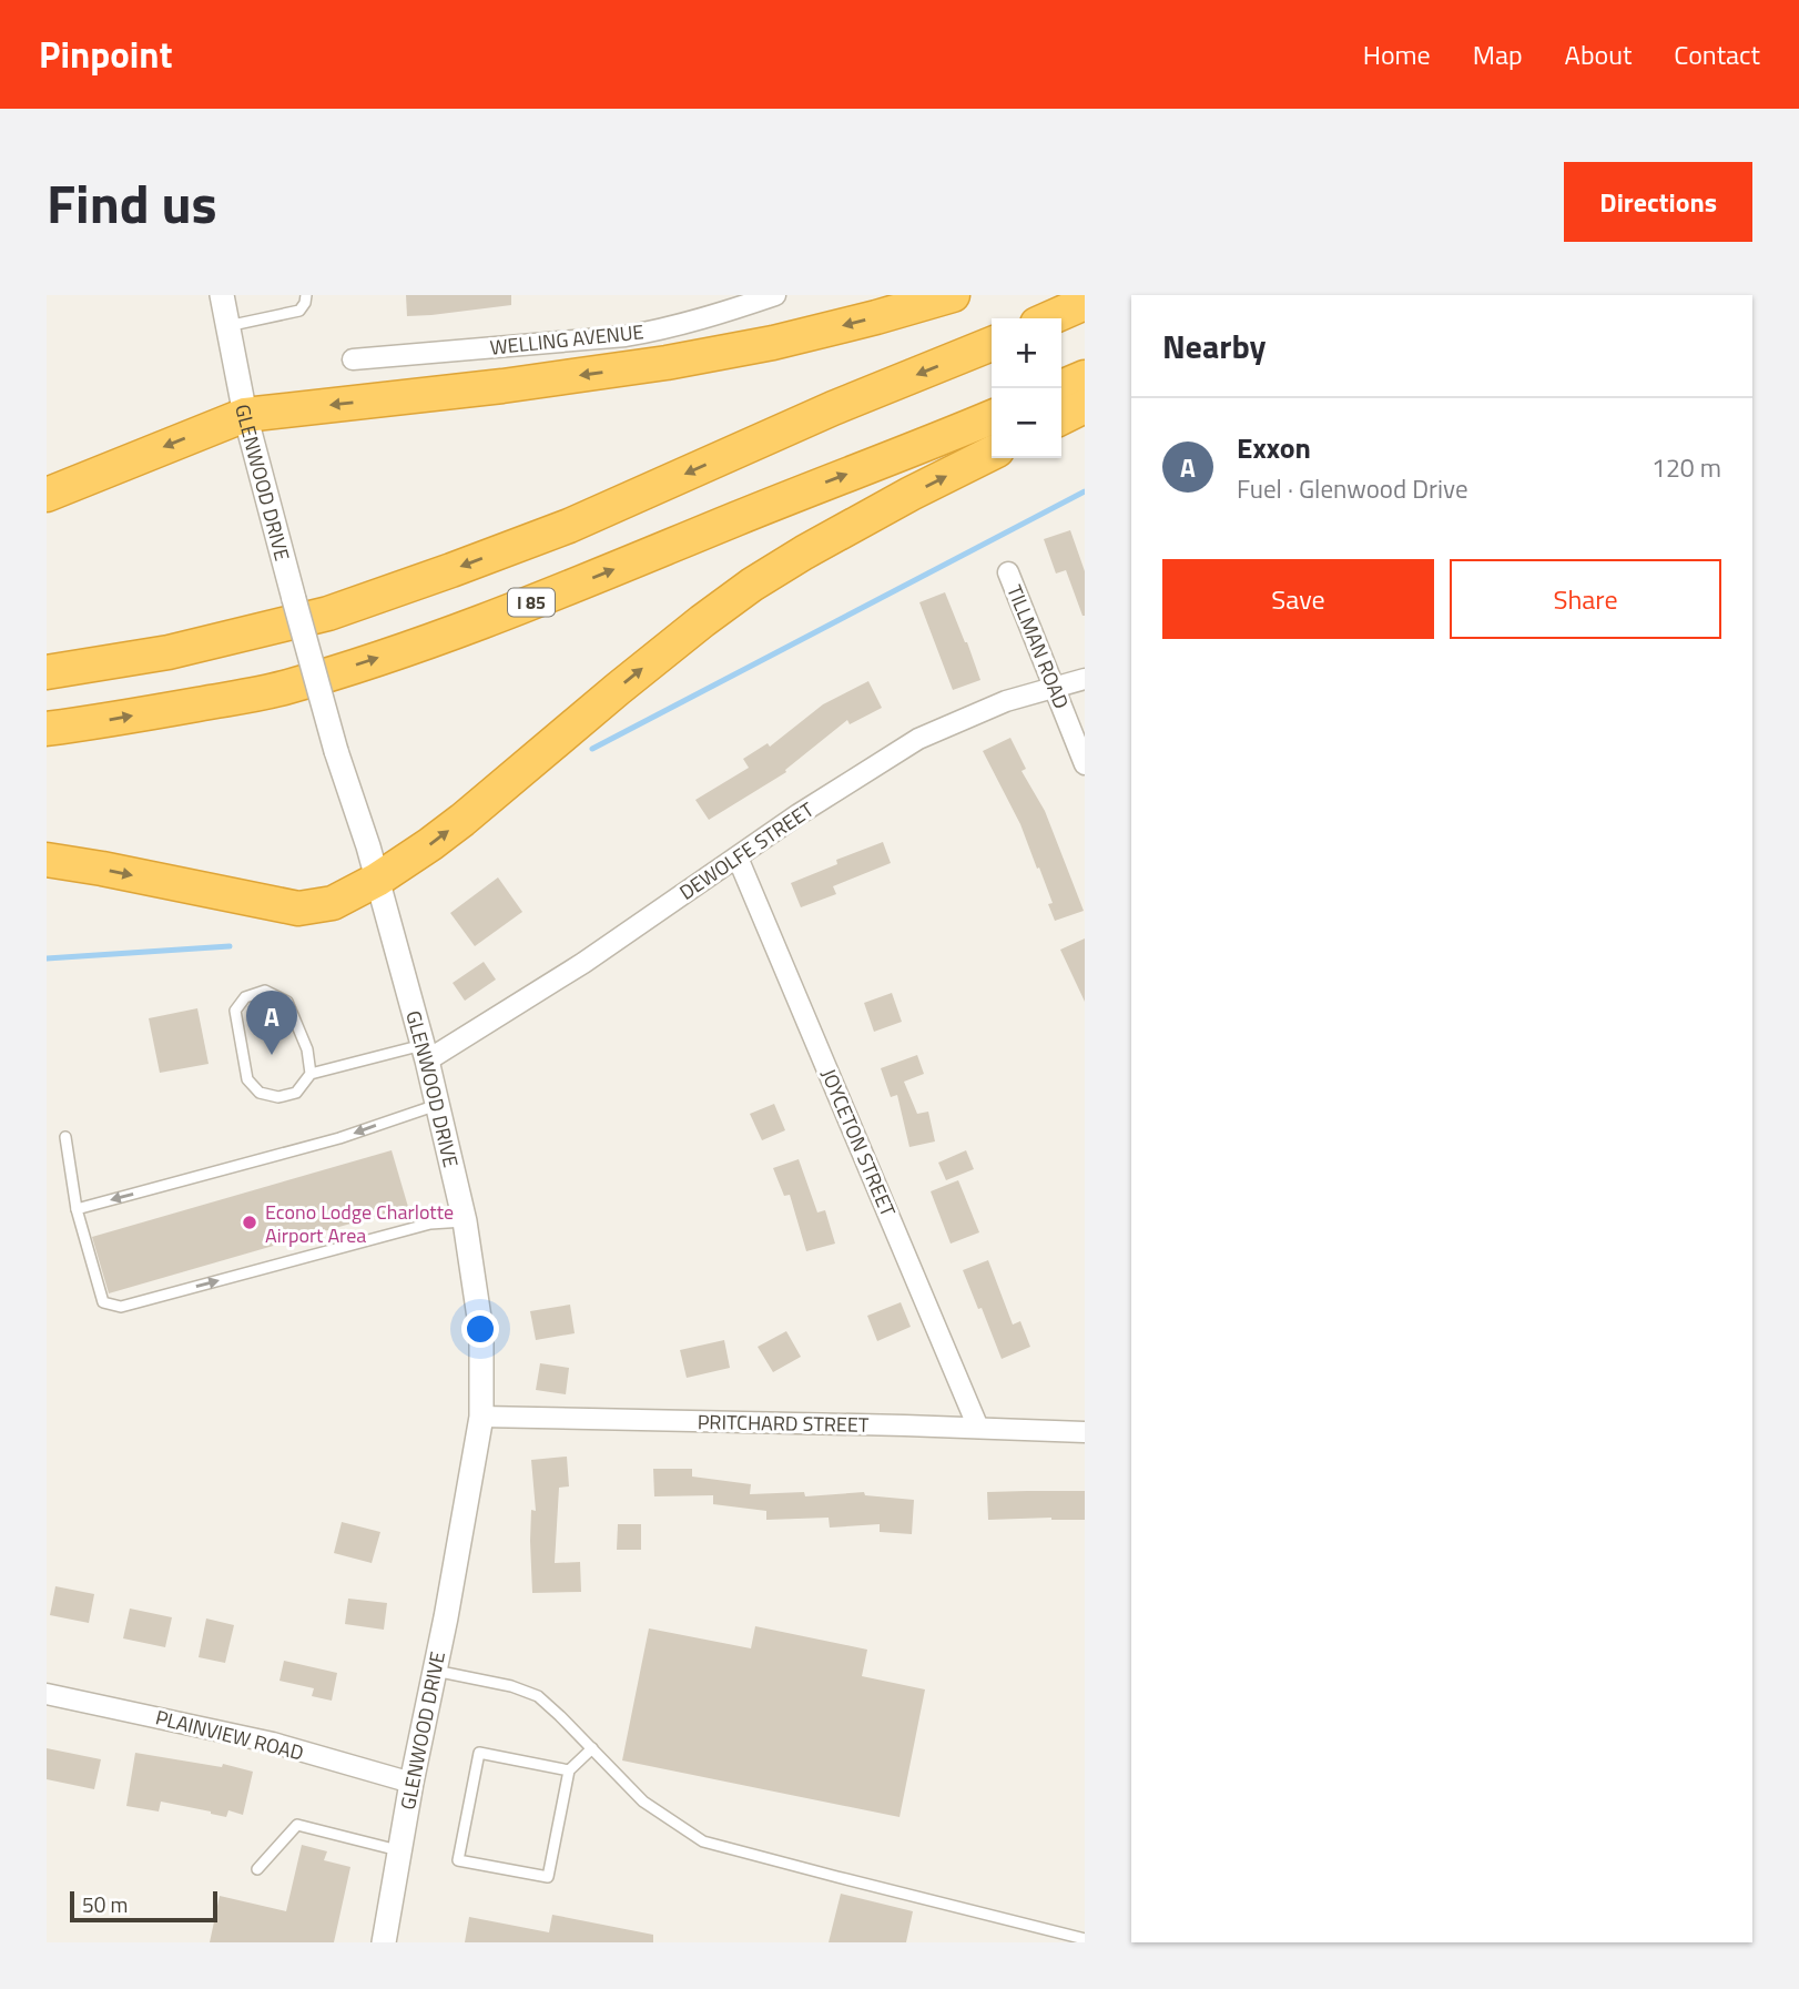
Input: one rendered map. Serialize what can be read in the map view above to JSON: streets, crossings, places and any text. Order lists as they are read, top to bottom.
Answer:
{
  "streets": {
    "highway": ["I 85"],
    "street": [
      "WELLING AVENUE",
      "GLENWOOD DRIVE",
      "TILLMAN ROAD",
      "DEWOLFE STREET",
      "JOYCETON STREET",
      "PRITCHARD STREET",
      "PLAINVIEW ROAD"
    ]
  },
  "crossings": [
    ["GLENWOOD DRIVE", "DEWOLFE STREET"],
    ["GLENWOOD DRIVE", "PRITCHARD STREET"],
    ["GLENWOOD DRIVE", "PLAINVIEW ROAD"],
    ["TILLMAN ROAD", "DEWOLFE STREET"],
    ["DEWOLFE STREET", "JOYCETON STREET"],
    ["JOYCETON STREET", "PRITCHARD STREET"]
  ],
  "places": ["Econo Lodge Charlotte Airport Area"],
  "scale_bar": "50 m",
  "page": {
    "header": "Pinpoint",
    "nav": [
      "Home",
      "Map",
      "About",
      "Contact"
    ],
    "title": "Find us",
    "buttons": [
      "Directions",
      ["Save", "Share"]
    ],
    "heading": "Nearby",
    "map_buttons": ["+", "−"],
    "list": [
      {
        "mark": "A",
        "name": "Exxon",
        "note": "Fuel · Glenwood Drive",
        "value": "120 m"
      }
    ],
    "pins": "A",
    "scale": "50 m"
  }
}
